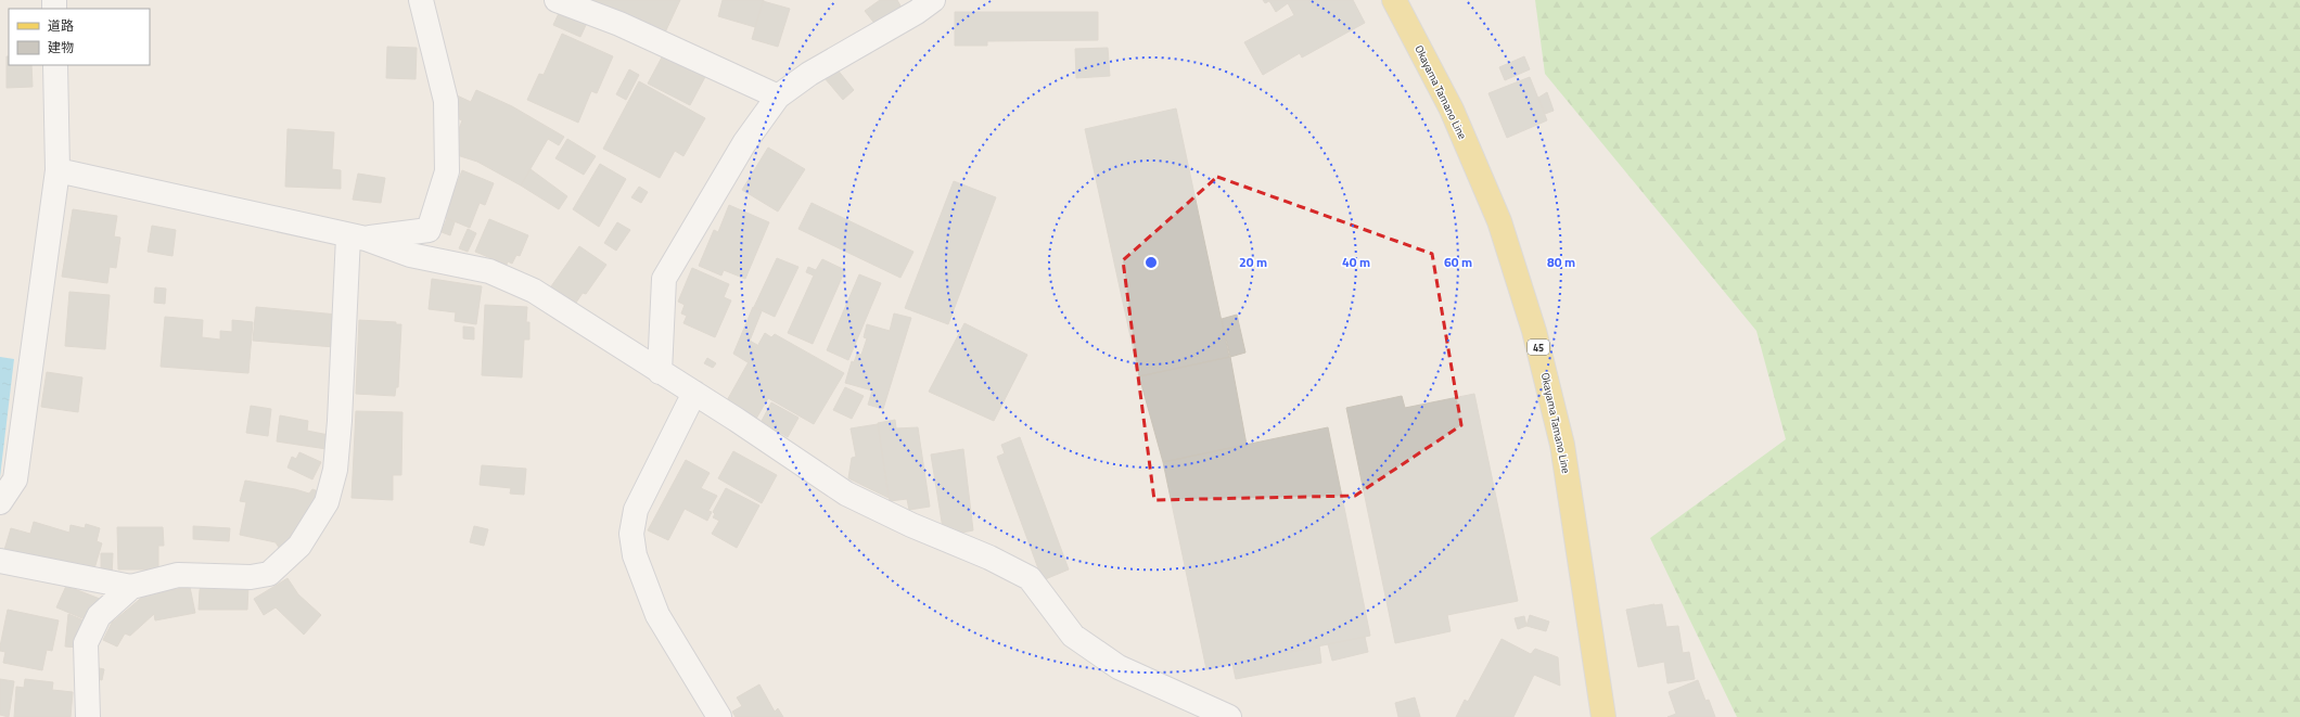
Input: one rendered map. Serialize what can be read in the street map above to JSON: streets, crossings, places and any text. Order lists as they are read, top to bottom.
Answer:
{
  "streets": {
    "main road": ["Okayama Tamano Line", "45"]
  },
  "legend": ["道路", "建物"],
  "rings": [
    "20 m",
    "40 m",
    "60 m",
    "80 m"
  ]
}
